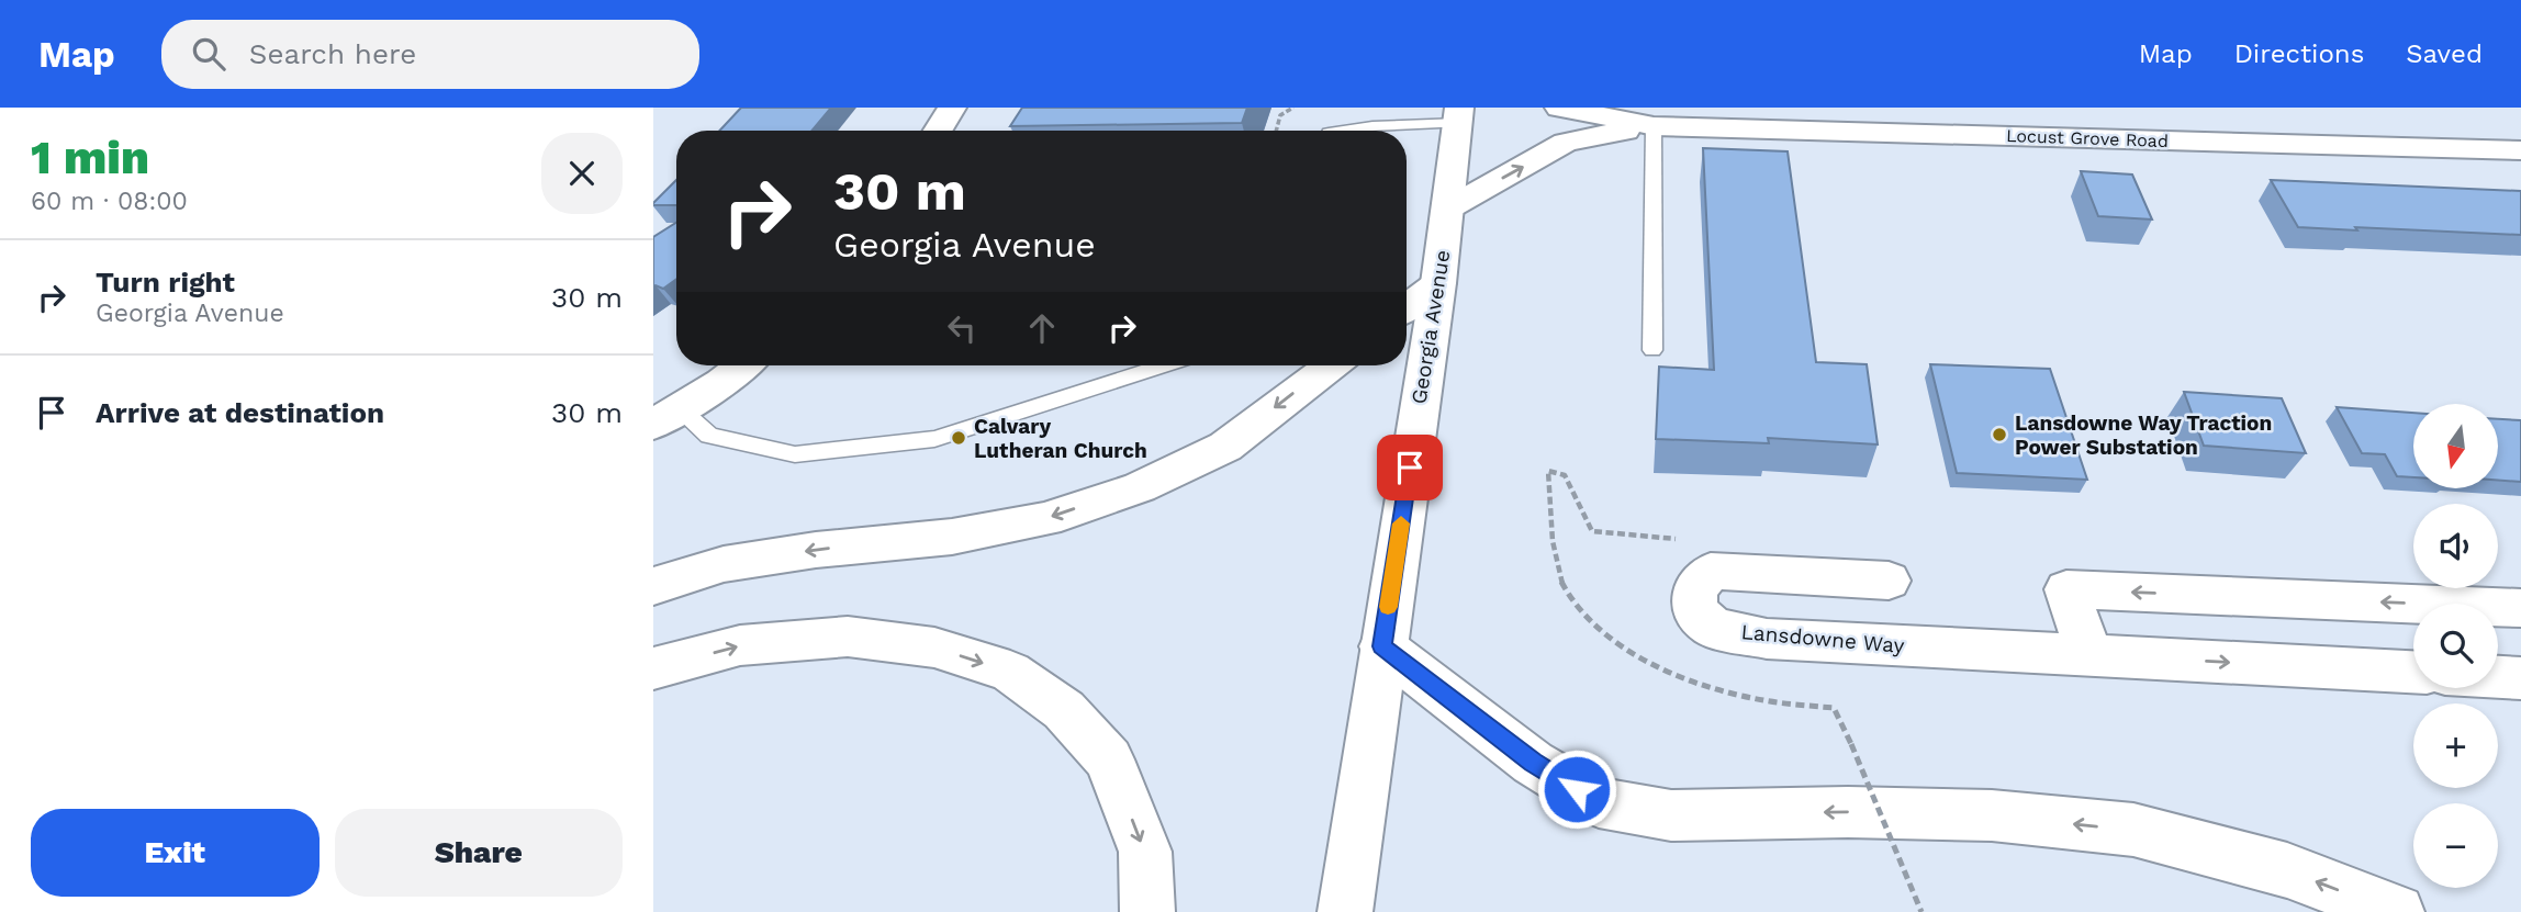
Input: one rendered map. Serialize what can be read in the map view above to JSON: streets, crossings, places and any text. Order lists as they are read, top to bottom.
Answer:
{
  "streets": {
    "main road": ["Locust Grove Road", "Georgia Avenue", "Lansdowne Way"]
  },
  "crossings": [
    ["Locust Grove Road", "Georgia Avenue"]
  ],
  "places": ["Lansdowne Way Traction Power Substation", "Calvary Lutheran Church"],
  "north": "bottom",
  "page": {
    "header": "Map",
    "search": "Search here",
    "nav": ["Map", "Directions", "Saved"],
    "heading": ["1 min", "60 m · 08:00"],
    "turn": ["30 m", "Georgia Avenue"],
    "list": [
      {
        "name": "Turn right",
        "note": "Georgia Avenue",
        "value": "30 m"
      },
      {
        "name": "Arrive at destination",
        "value": "30 m"
      }
    ],
    "map_buttons": ["+", "−"],
    "buttons": ["Exit", "Share"]
  }
}
